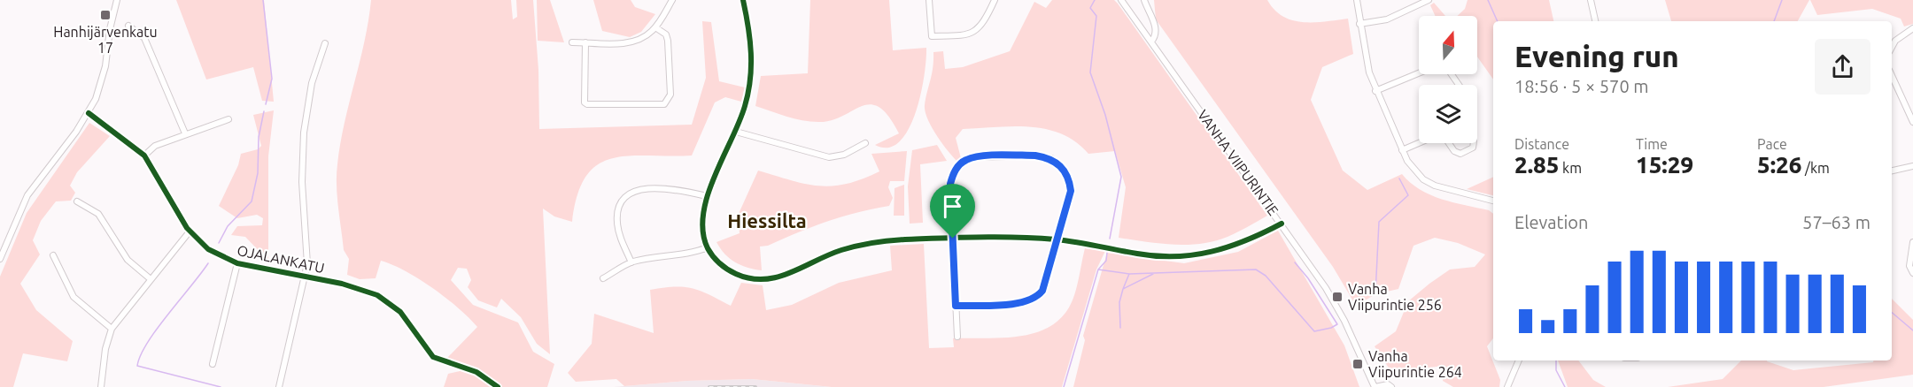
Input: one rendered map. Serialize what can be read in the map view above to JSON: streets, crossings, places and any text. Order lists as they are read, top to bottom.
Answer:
{
  "streets": {
    "street": ["VANHA VIIPURINTIE", "OJALANKATU"]
  },
  "districts": ["Hiessilta"],
  "places": {
    "transit": ["Hanhijärvenkatu 17", "Vanha Viipurintie 256", "Vanha Viipurintie 264"]
  },
  "north": "top",
  "page": {
    "heading": ["Evening run", "18:56 · 5 × 570 m"],
    "stats": [
      ["Distance", "2.85 km"],
      ["Time", "15:29"],
      ["Pace", "5:26 /km"]
    ],
    "chart": ["Elevation", "57–63 m"]
  }
}
